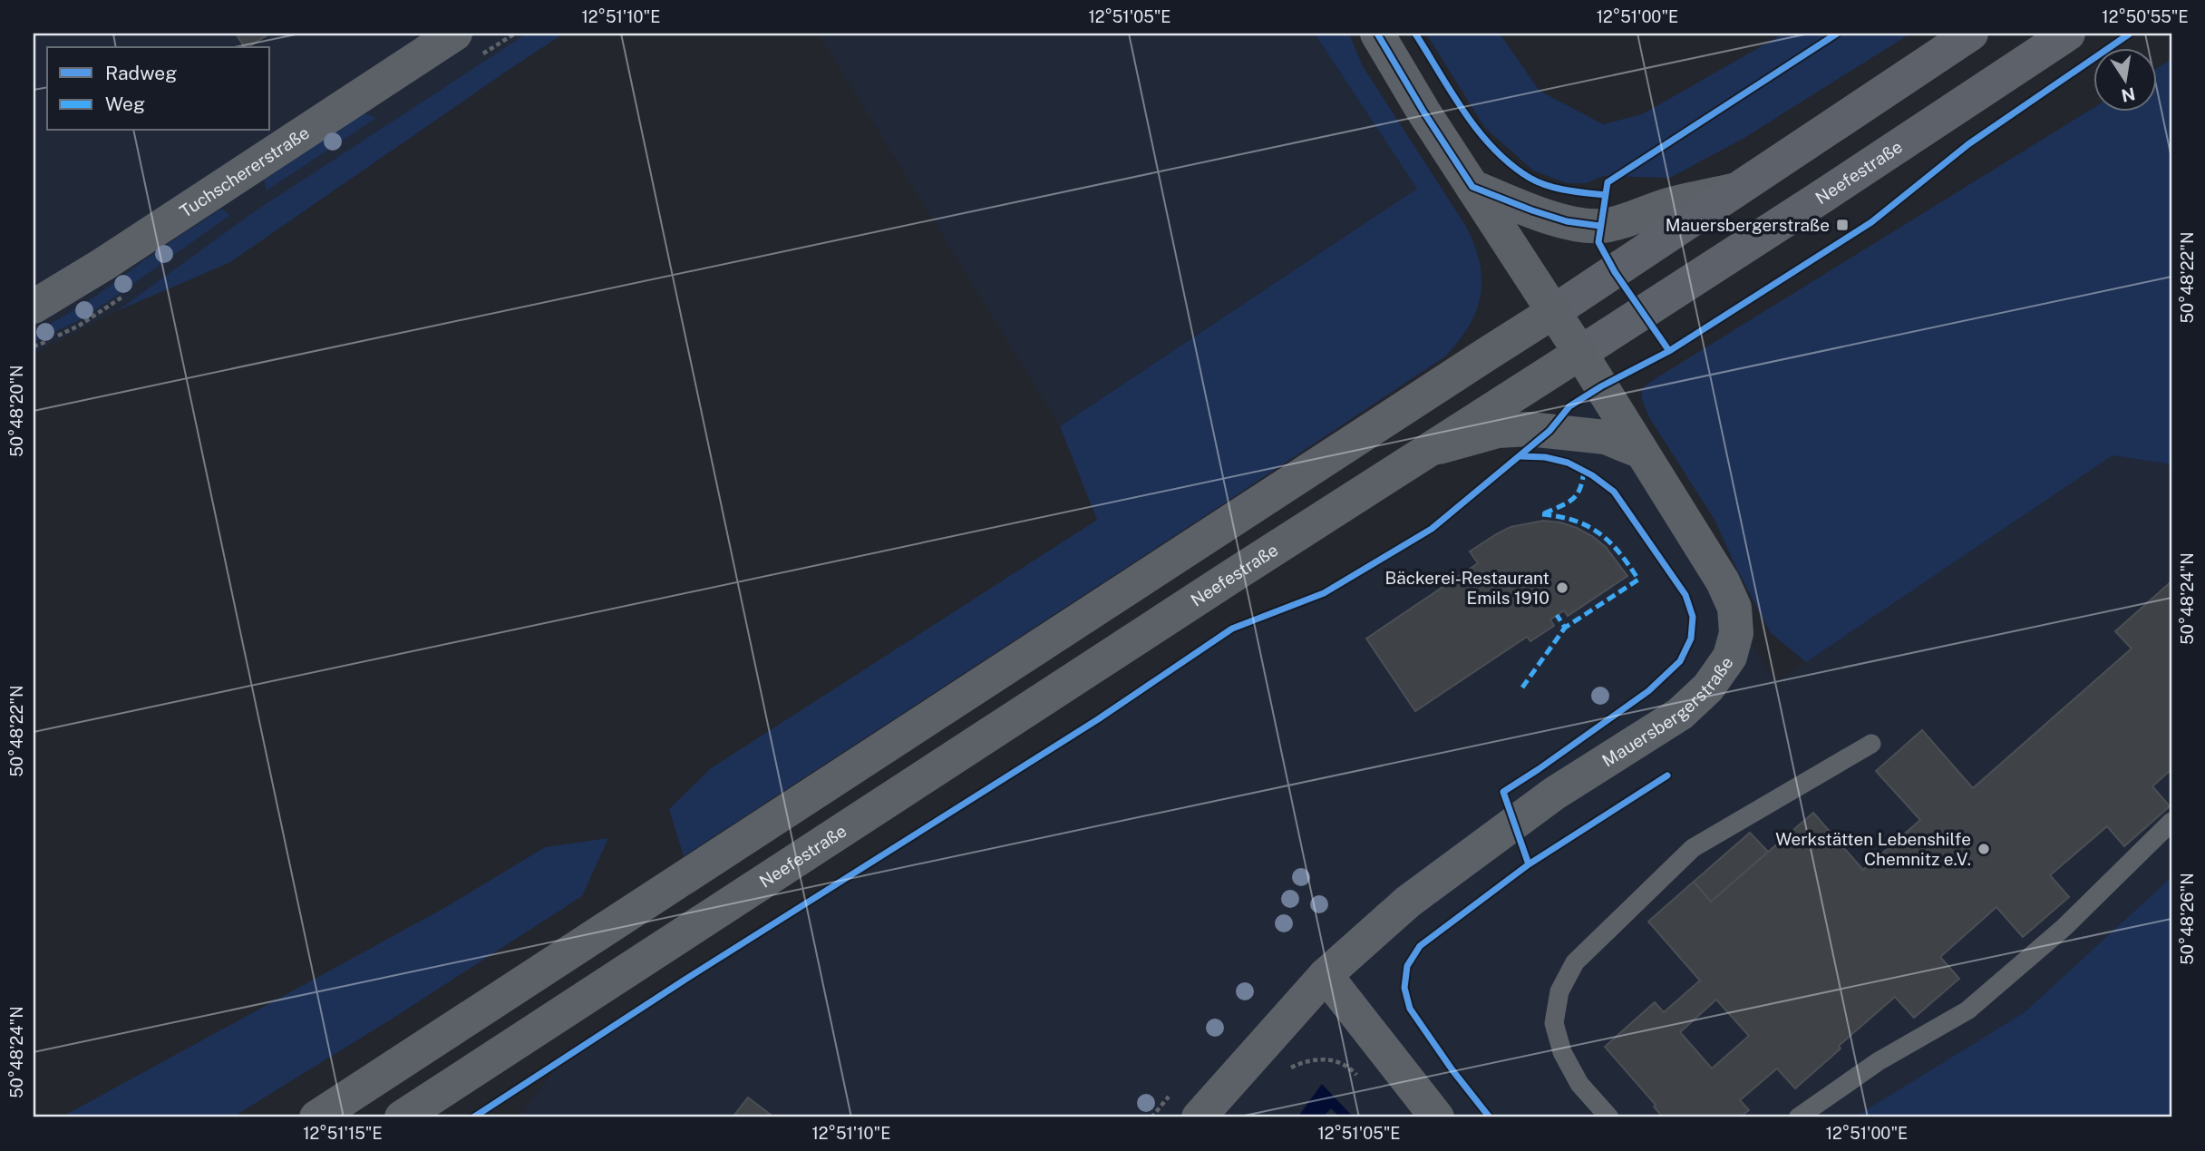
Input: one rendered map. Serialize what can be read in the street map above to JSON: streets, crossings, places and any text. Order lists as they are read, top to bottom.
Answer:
{
  "streets": {
    "highway": ["Neefestraße"],
    "street": ["Tuchschererstraße", "Mauersbergerstraße"]
  },
  "crossings": [
    ["Neefestraße", "Mauersbergerstraße"]
  ],
  "places": {
    "transit": ["Mauersbergerstraße"],
    "other": ["Bäckerei-Restaurant Emils 1910", "Werkstätten Lebenshilfe Chemnitz e.V."]
  },
  "legend": ["Radweg", "Weg"],
  "north": "bottom",
  "coordinates": [
    "12°51'10\"E",
    "12°51'05\"E",
    "12°51'00\"E",
    "12°50'55\"E",
    "50°48'22\"N",
    "50°48'20\"N",
    "50°48'24\"N",
    "50°48'26\"N",
    "12°51'15\"E"
  ]
}
